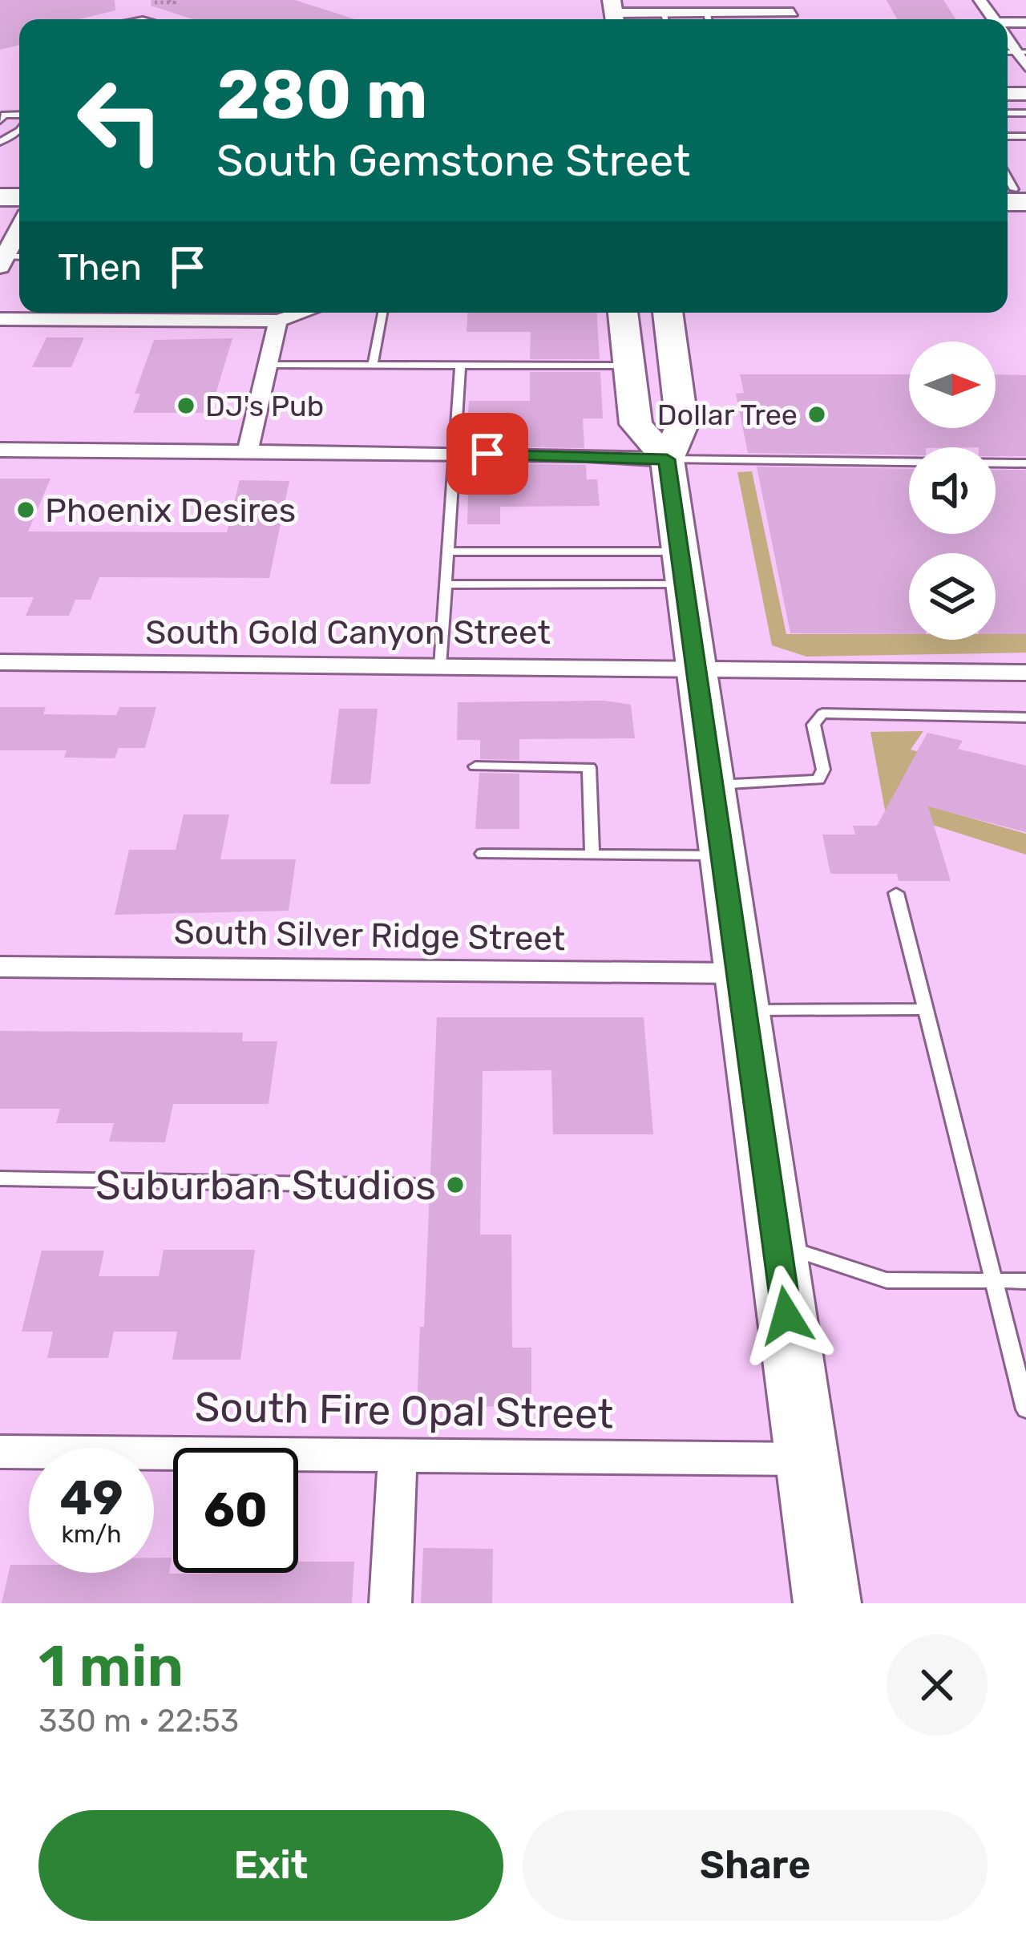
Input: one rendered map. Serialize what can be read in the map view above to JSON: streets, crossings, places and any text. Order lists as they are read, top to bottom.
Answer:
{
  "streets": {
    "street": ["South Gold Canyon Street", "South Silver Ridge Street", "South Fire Opal Street"]
  },
  "places": [
    "DJ's Pub",
    "Dollar Tree",
    "Phoenix Desires",
    "Suburban Studios"
  ],
  "north": "right",
  "page": {
    "turn": ["280 m", "South Gemstone Street"],
    "then": "Then",
    "speed": "49 km/h",
    "limit": "60",
    "heading": ["1 min", "330 m · 22:53"],
    "buttons": ["Exit", "Share"]
  }
}
